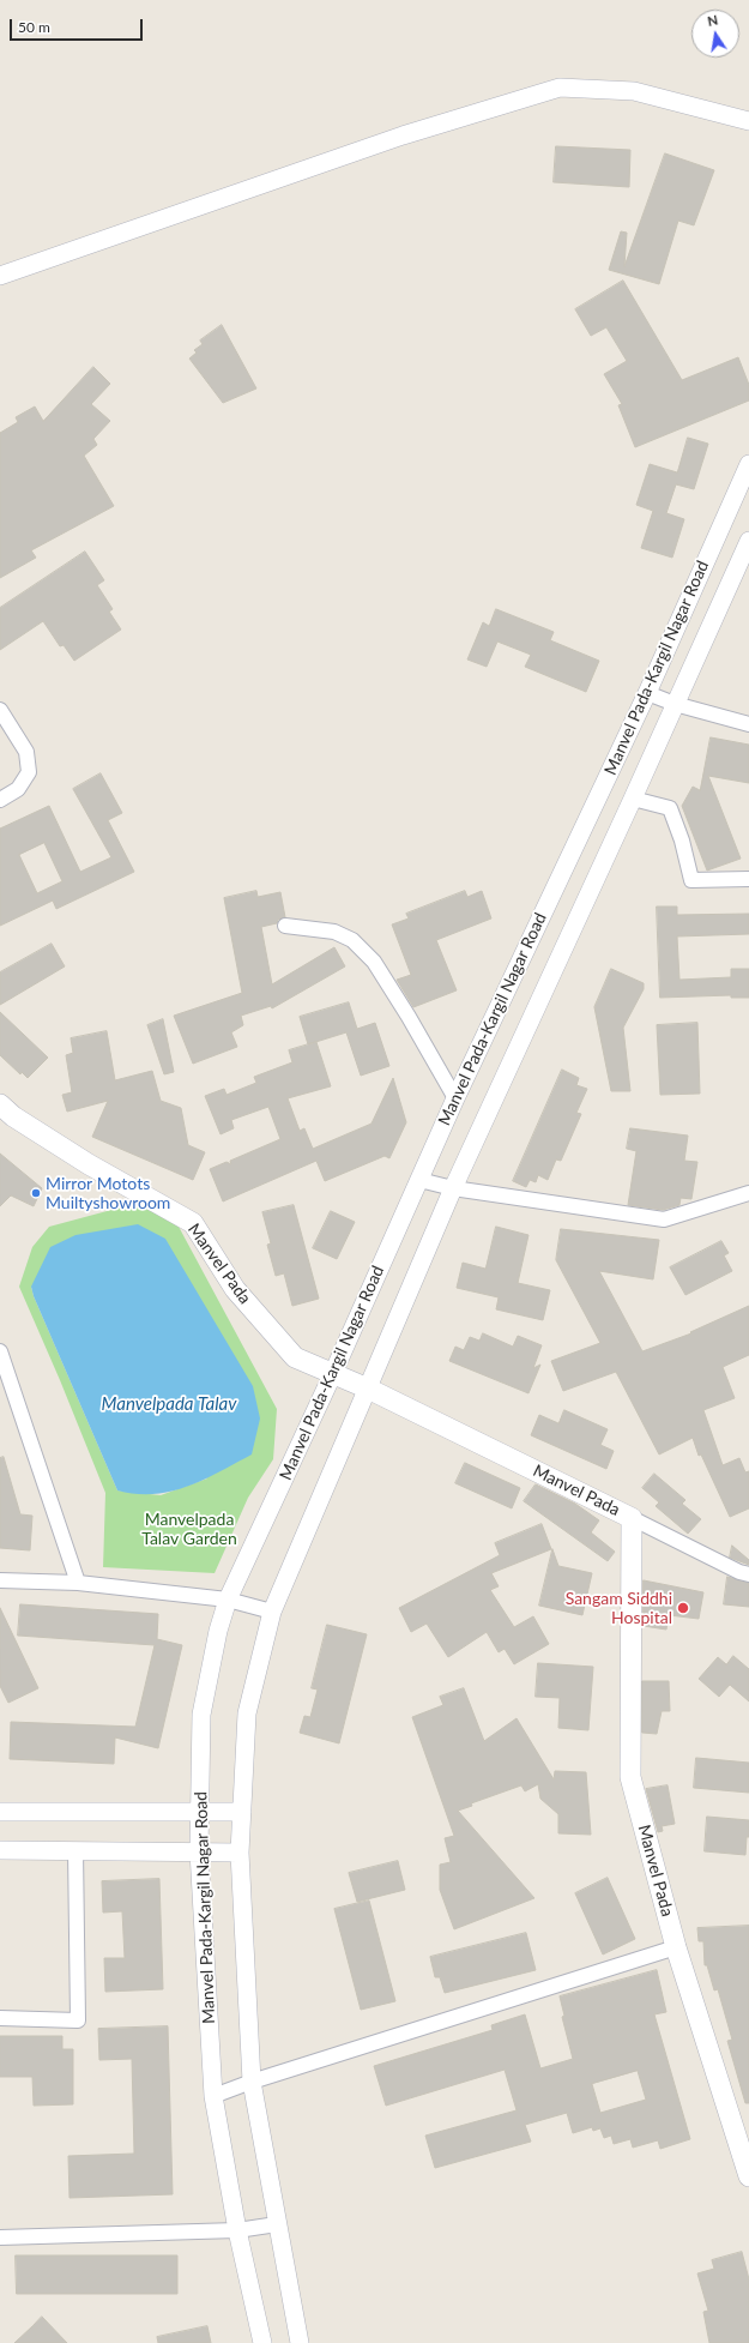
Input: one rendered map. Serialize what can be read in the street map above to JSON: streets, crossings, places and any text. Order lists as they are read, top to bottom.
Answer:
{
  "streets": {
    "main road": ["Manvel Pada"],
    "street": ["Manvel Pada-Kargil Nagar Road"]
  },
  "crossings": [
    ["Manvel Pada-Kargil Nagar Road", "Manvel Pada"]
  ],
  "water": ["Manvelpada Talav"],
  "parks": ["Manvelpada Talav Garden"],
  "places": ["Mirror Motots Muiltyshowroom", "Sangam Siddhi Hospital"],
  "scale_bar": "50 m",
  "north": "top"
}
